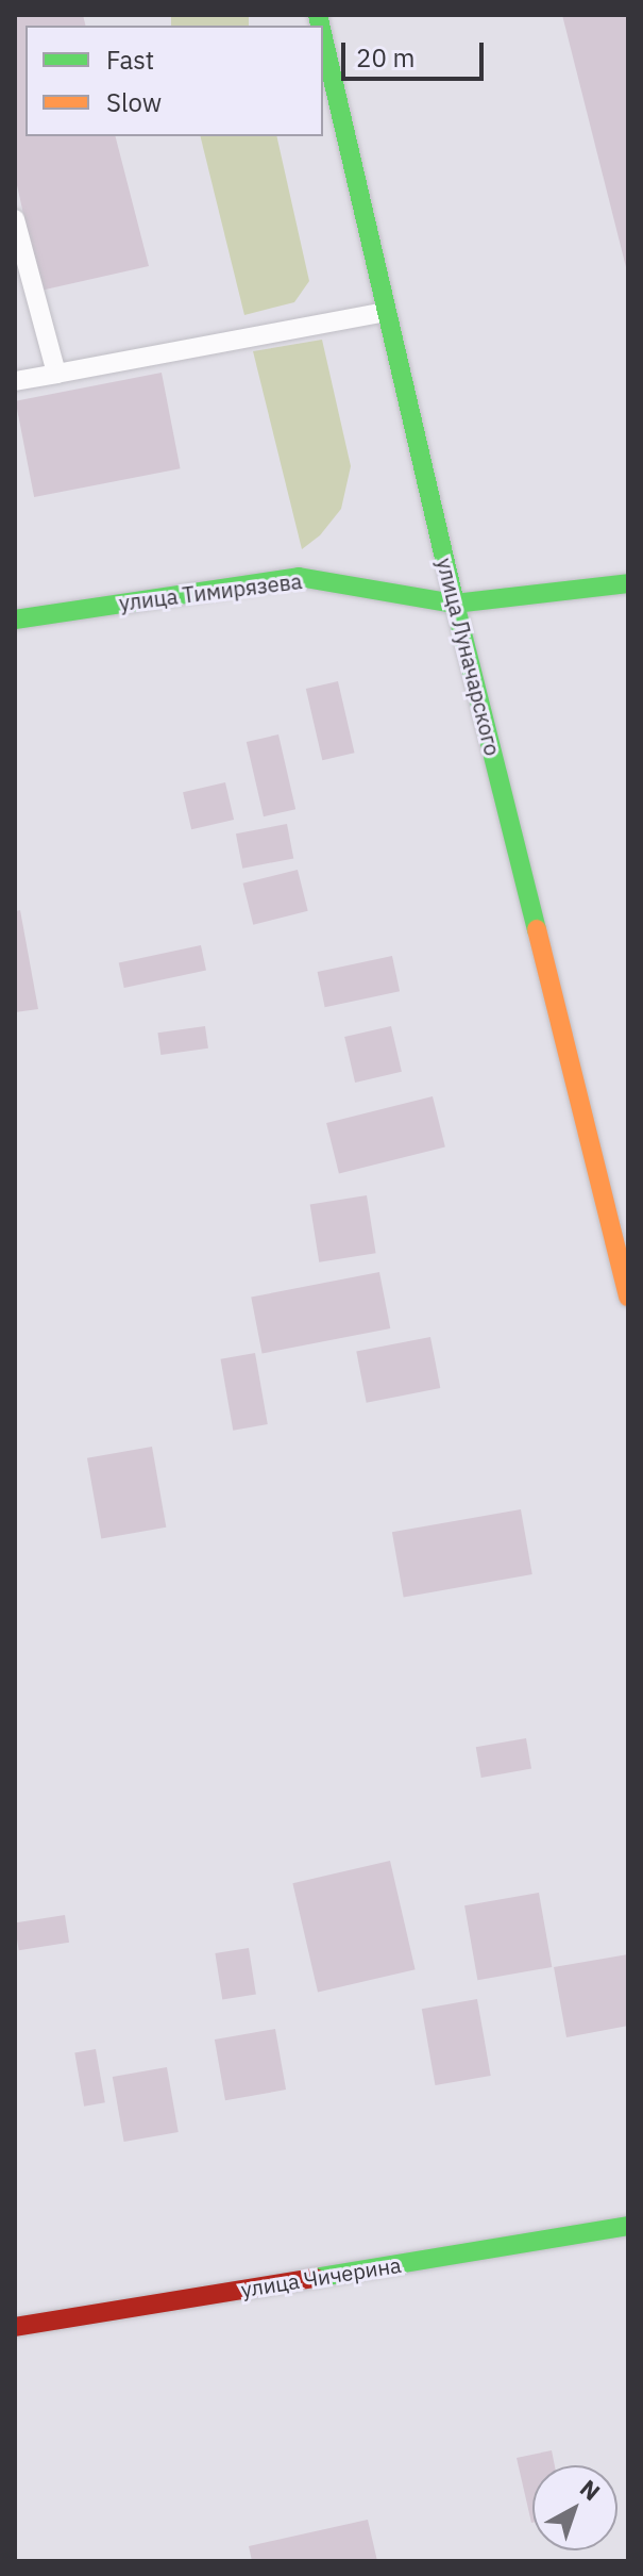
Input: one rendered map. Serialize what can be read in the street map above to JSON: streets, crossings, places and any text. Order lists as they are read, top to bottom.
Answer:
{
  "streets": {
    "street": ["улица Тимирязева", "улица Луначарского", "улица Чичерина"]
  },
  "crossings": [
    ["улица Тимирязева", "улица Луначарского"]
  ],
  "legend": ["Fast", "Slow"],
  "scale_bar": "20 m",
  "north": "top right"
}
